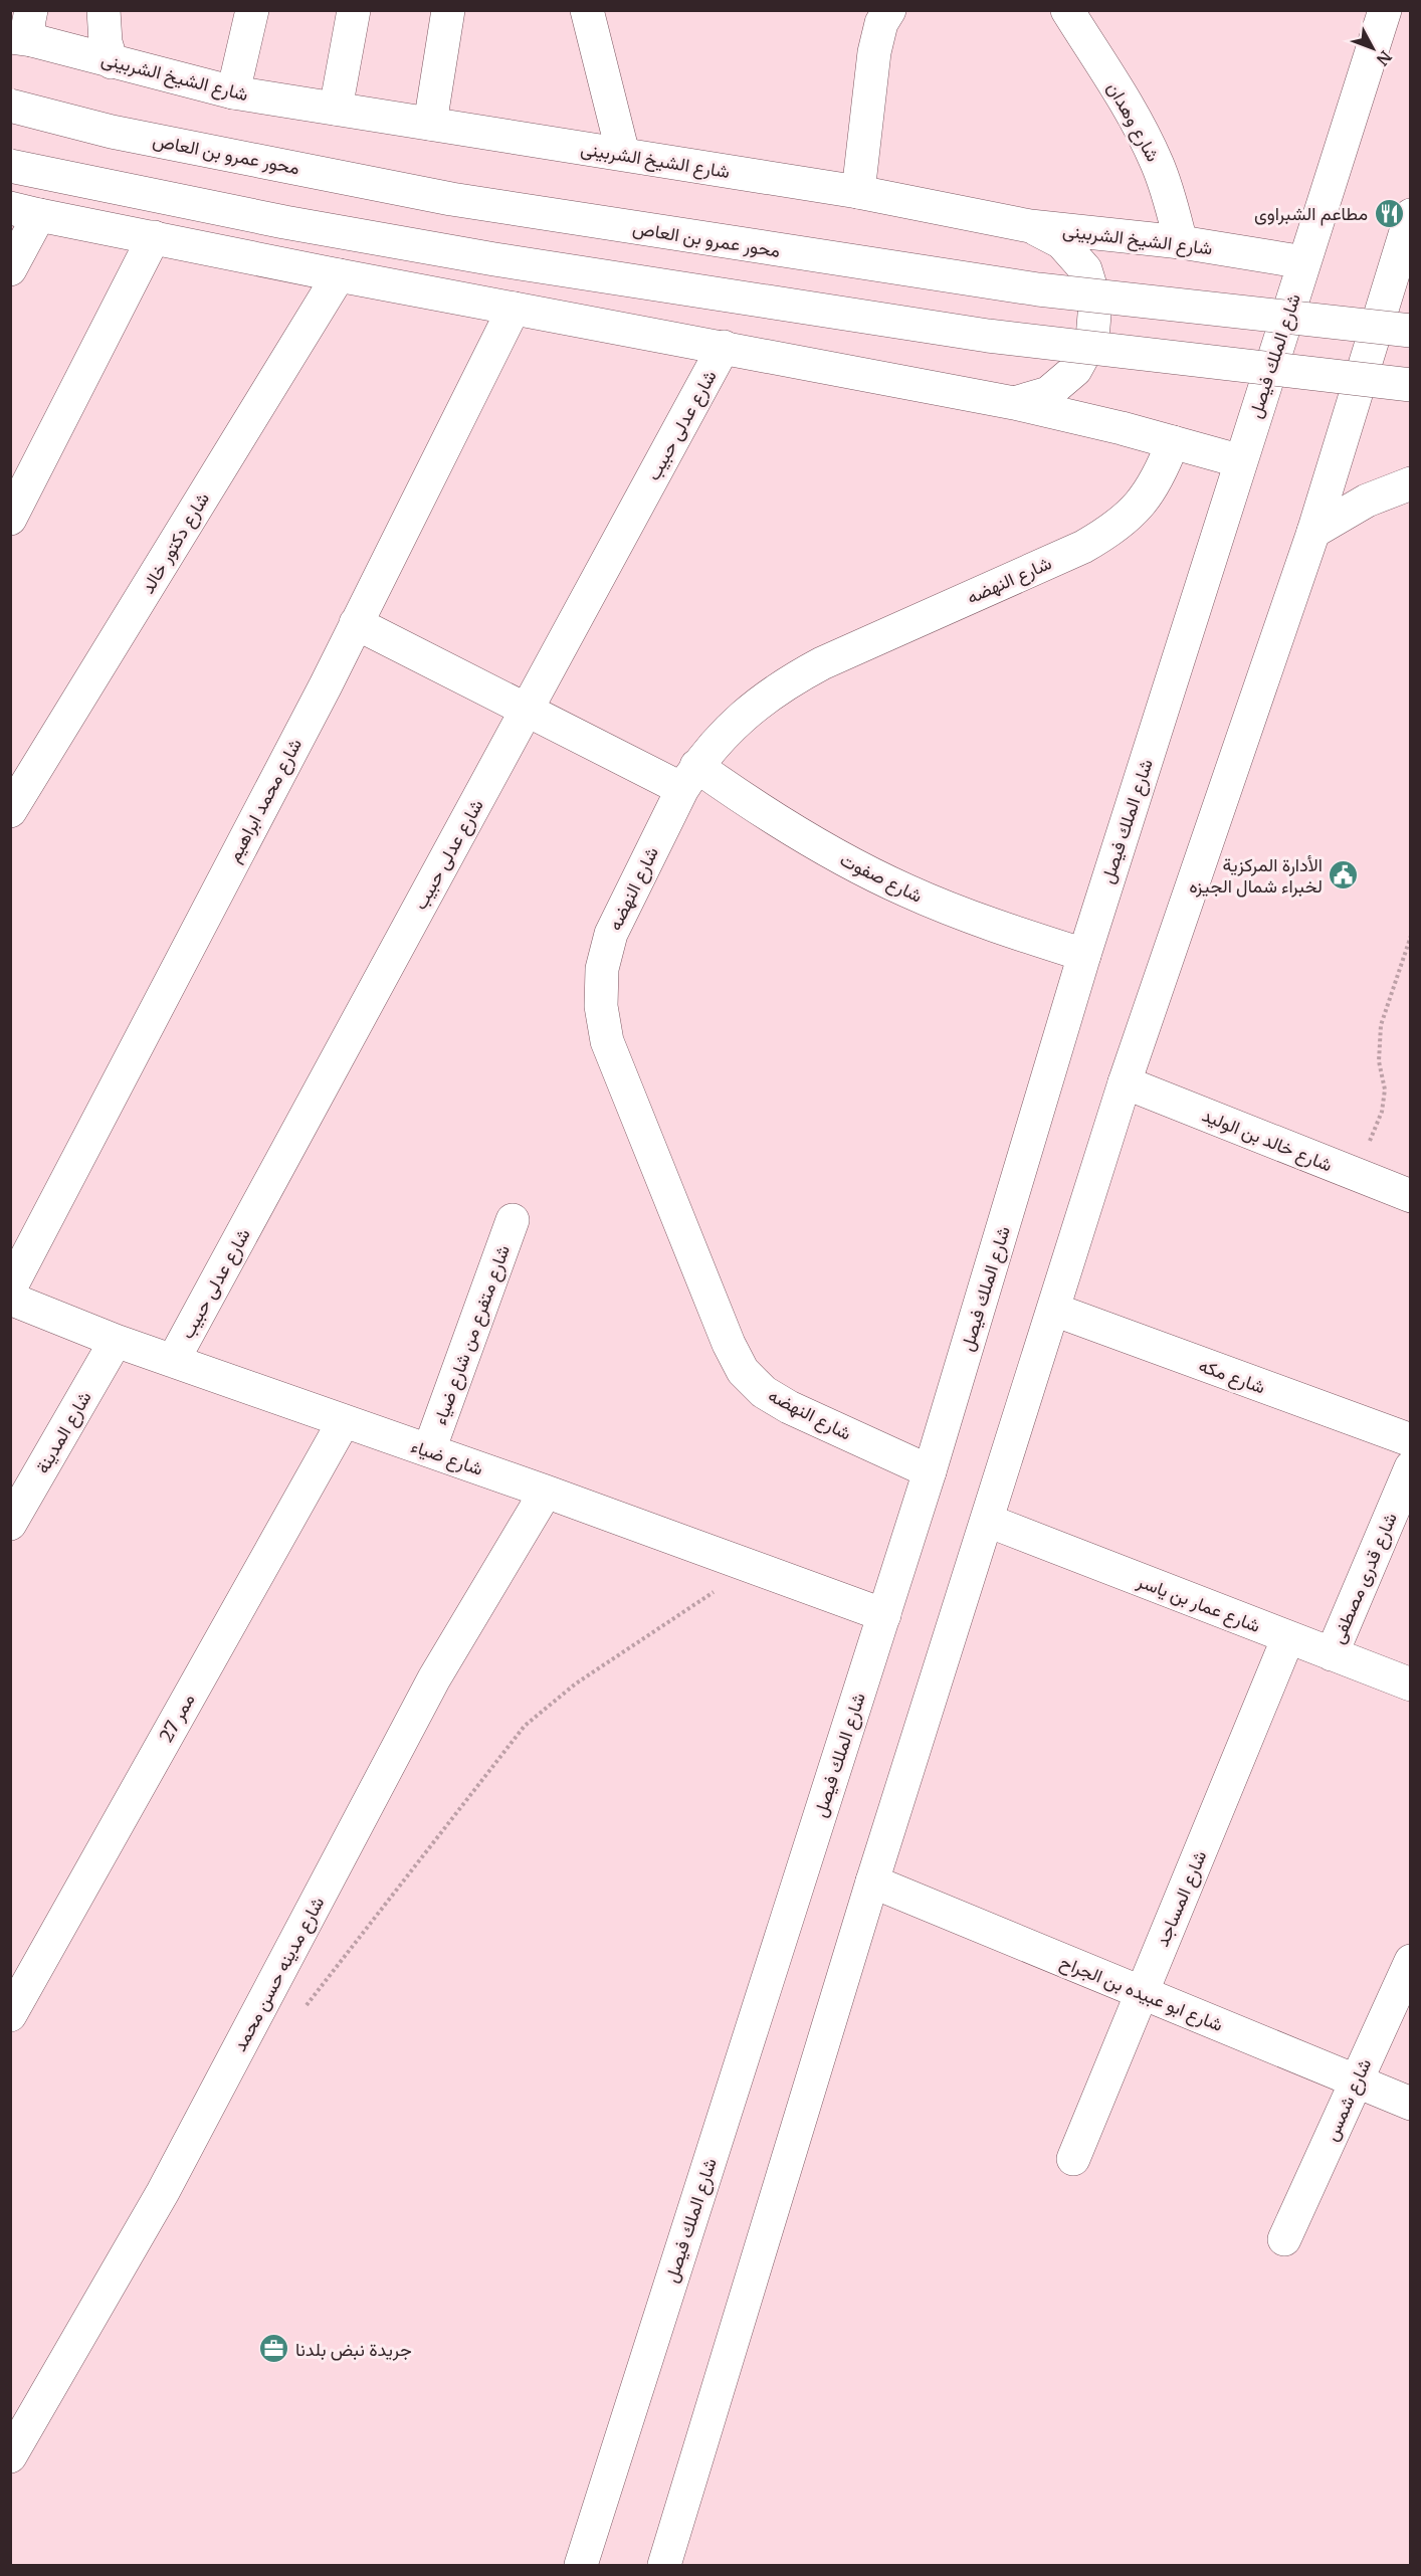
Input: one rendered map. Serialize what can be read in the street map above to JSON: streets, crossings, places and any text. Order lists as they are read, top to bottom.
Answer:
{
  "streets": {
    "street": [
      "شارع الشيخ الشربينى",
      "شارع وهدان",
      "محور عمرو بن العاص",
      "شارع الملك فيصل",
      "شارع عدلى حبيب",
      "شارع دكتور خالد",
      "شارع النهضه",
      "شارع محمد ابراهيم",
      "شارع صفوت",
      "شارع خالد بن الوليد",
      "شارع متفرع من شارع ضياء",
      "شارع مكه",
      "شارع المدينة",
      "شارع ضياء",
      "شارع قدرى مصطفى",
      "شارع عمار بن ياسر",
      "ممر 27",
      "شارع المساجد",
      "شارع مدينه حسن محمد",
      "شارع ابو عبيده بن الجراح",
      "شارع شمس"
    ]
  },
  "crossings": [
    ["شارع الشيخ الشربينى", "شارع وهدان"],
    ["شارع الشيخ الشربينى", "شارع الملك فيصل"],
    ["شارع الملك فيصل", "شارع النهضه"],
    ["شارع الملك فيصل", "شارع صفوت"],
    ["شارع الملك فيصل", "شارع ضياء"],
    ["شارع عدلى حبيب", "شارع صفوت"],
    ["شارع عدلى حبيب", "شارع ضياء"],
    ["شارع النهضه", "شارع صفوت"],
    ["شارع محمد ابراهيم", "شارع صفوت"],
    ["شارع متفرع من شارع ضياء", "شارع ضياء"],
    ["شارع المدينة", "شارع ضياء"],
    ["شارع ضياء", "ممر 27"],
    ["شارع ضياء", "شارع مدينه حسن محمد"],
    ["شارع قدرى مصطفى", "شارع عمار بن ياسر"],
    ["شارع عمار بن ياسر", "شارع المساجد"],
    ["شارع المساجد", "شارع ابو عبيده بن الجراح"],
    ["شارع ابو عبيده بن الجراح", "شارع شمس"]
  ],
  "places": {
    "restaurant": ["مطاعم الشبراوى"],
    "public building": ["الأدارة المركزية لخبراء شمال الجيزه"],
    "office": ["جريدة نبض بلدنا"]
  },
  "north": "bottom right"
}
